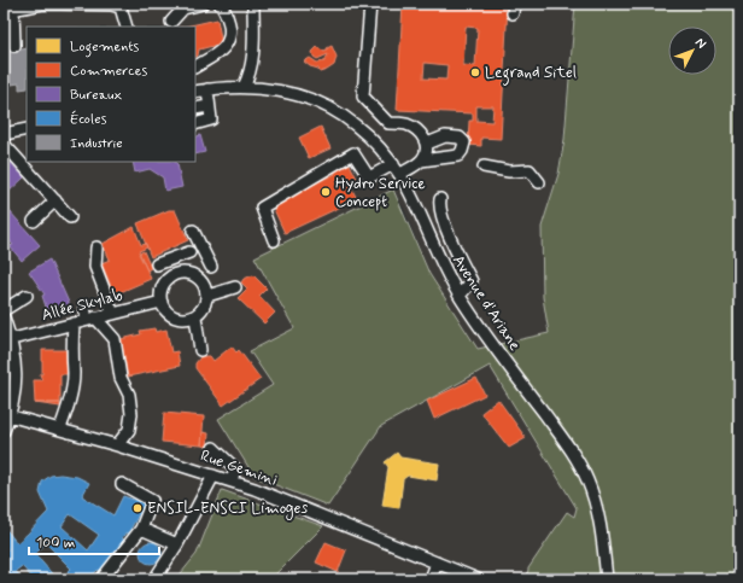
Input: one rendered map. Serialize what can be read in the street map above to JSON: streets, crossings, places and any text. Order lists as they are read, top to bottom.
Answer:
{
  "streets": {
    "street": ["Avenue d'Ariane", "Allée Skylab", "Rue Gemini"]
  },
  "places": ["Legrand Sitel", "Hydro Service Concept", "ENSIL-ENSCI Limoges"],
  "legend": [
    "Logements",
    "Commerces",
    "Bureaux",
    "Écoles",
    "Industrie"
  ],
  "scale_bar": "100 m",
  "north": "top right"
}
